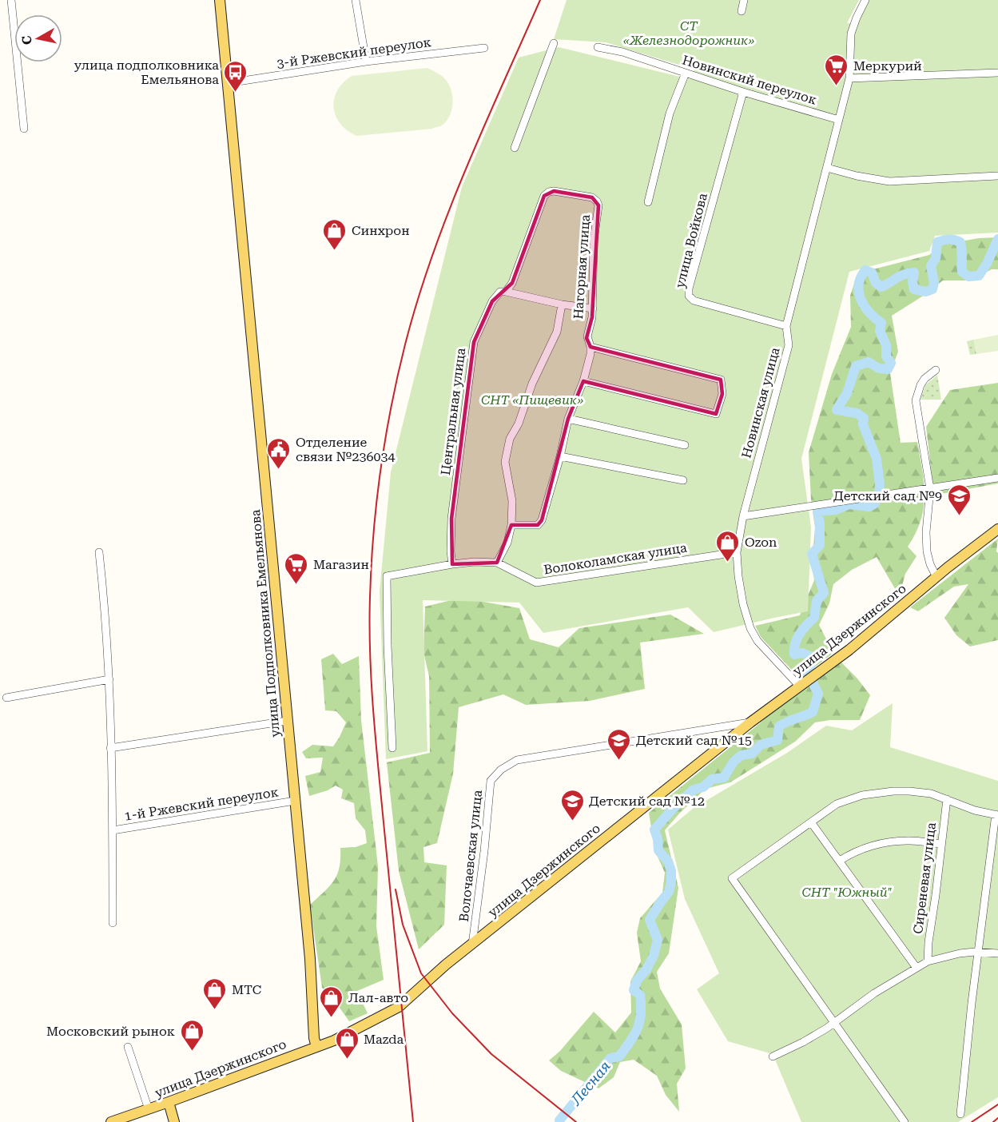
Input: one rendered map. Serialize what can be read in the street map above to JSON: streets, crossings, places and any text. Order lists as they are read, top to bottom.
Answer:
{
  "streets": {
    "main road": ["улица Подполковника Емельянова", "улица Дзержинского"],
    "street": [
      "3-й Ржевский переулок",
      "Новинский переулок",
      "улица Войкова",
      "Нагорная улица",
      "Новинская улица",
      "Центральная улица",
      "Волоколамская улица",
      "1-й Ржевский переулок",
      "Волочаевская улица",
      "Сиреневая улица"
    ]
  },
  "crossings": [
    ["3-й Ржевский переулок", "улица Подполковника Емельянова"],
    ["Новинский переулок", "улица Войкова"],
    ["Новинский переулок", "Новинская улица"],
    ["улица Войкова", "Новинская улица"],
    ["Нагорная улица", "Центральная улица"],
    ["Новинская улица", "Волоколамская улица"],
    ["Новинская улица", "улица Дзержинского"],
    ["Центральная улица", "Волоколамская улица"],
    ["улица Подполковника Емельянова", "улица Дзержинского"],
    ["улица Подполковника Емельянова", "1-й Ржевский переулок"],
    ["улица Дзержинского", "Волочаевская улица"]
  ],
  "water": ["Лесная"],
  "parks": ["СТ «Железнодорожник»", "СНТ «Пищевик»", "СНТ \"Южный\""],
  "places": {
    "supermarket": ["Меркурий", "Магазин"],
    "bus stop": ["улица подполковника Емельянова"],
    "shop": [
      "Синхрон",
      "Ozon",
      "МТС",
      "Лал-авто",
      "Московский рынок",
      "Mazda"
    ],
    "public building": ["Отделение связи №236034"],
    "school or university": ["Детский сад №9", "Детский сад №15", "Детский сад №12"]
  },
  "north": "left"
}
